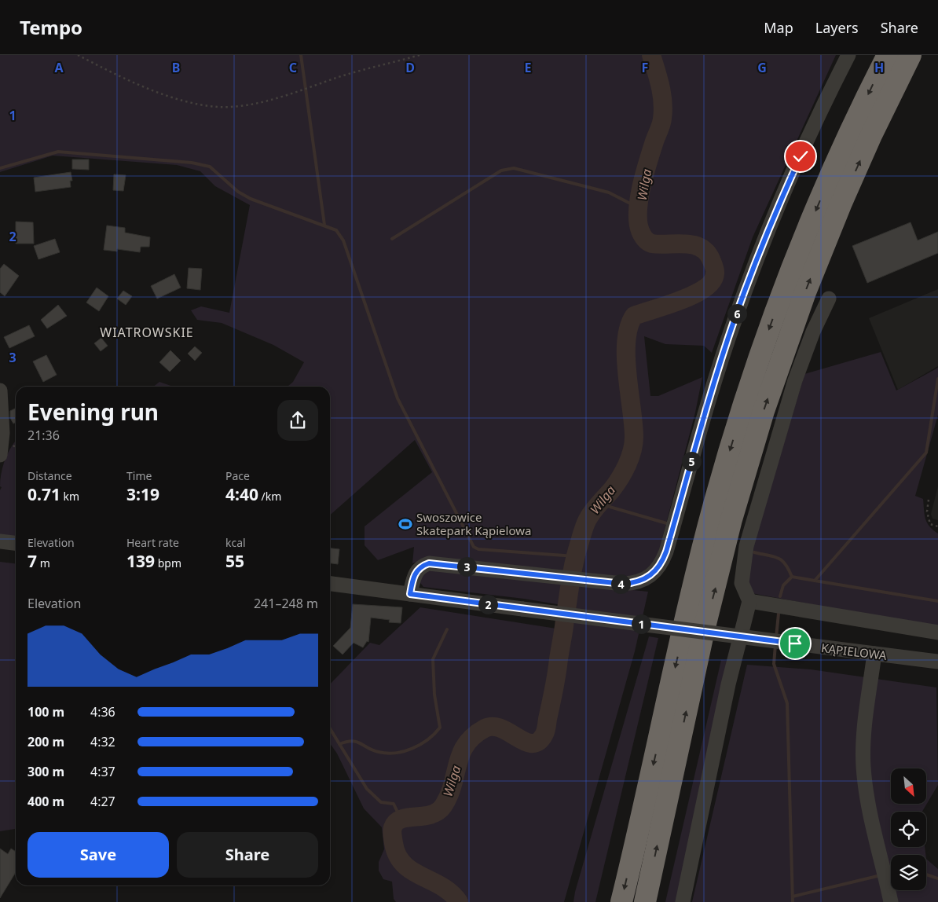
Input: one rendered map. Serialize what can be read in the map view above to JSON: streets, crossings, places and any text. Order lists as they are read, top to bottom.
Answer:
{
  "streets": {
    "street": ["KĄPIELOWA"]
  },
  "districts": ["WIATROWSKIE"],
  "water": ["Wilga"],
  "places": {
    "sports": ["Swoszowice Skatepark Kąpielowa"]
  },
  "north": "bottom right",
  "page": {
    "header": "Tempo",
    "nav": ["Map", "Layers", "Share"],
    "pins": [
      "6",
      "5",
      "3",
      "4",
      "2",
      "1"
    ],
    "heading": ["Evening run", "21:36"],
    "stats": [
      ["Distance", "0.71 km"],
      ["Time", "3:19"],
      ["Pace", "4:40 /km"],
      ["Elevation", "7 m"],
      ["Heart rate", "139 bpm"],
      ["kcal", "55"]
    ],
    "chart": ["Elevation", "241–248 m"],
    "list": [
      {
        "name": "100 m",
        "note": "4:36"
      },
      {
        "name": "200 m",
        "note": "4:32"
      },
      {
        "name": "300 m",
        "note": "4:37"
      },
      {
        "name": "400 m",
        "note": "4:27"
      }
    ],
    "buttons": ["Save", "Share"]
  },
  "grid": {
    "columns": [
      "A",
      "B",
      "C",
      "D",
      "E",
      "F",
      "G",
      "H"
    ],
    "rows": ["1", "2", "3"]
  }
}
